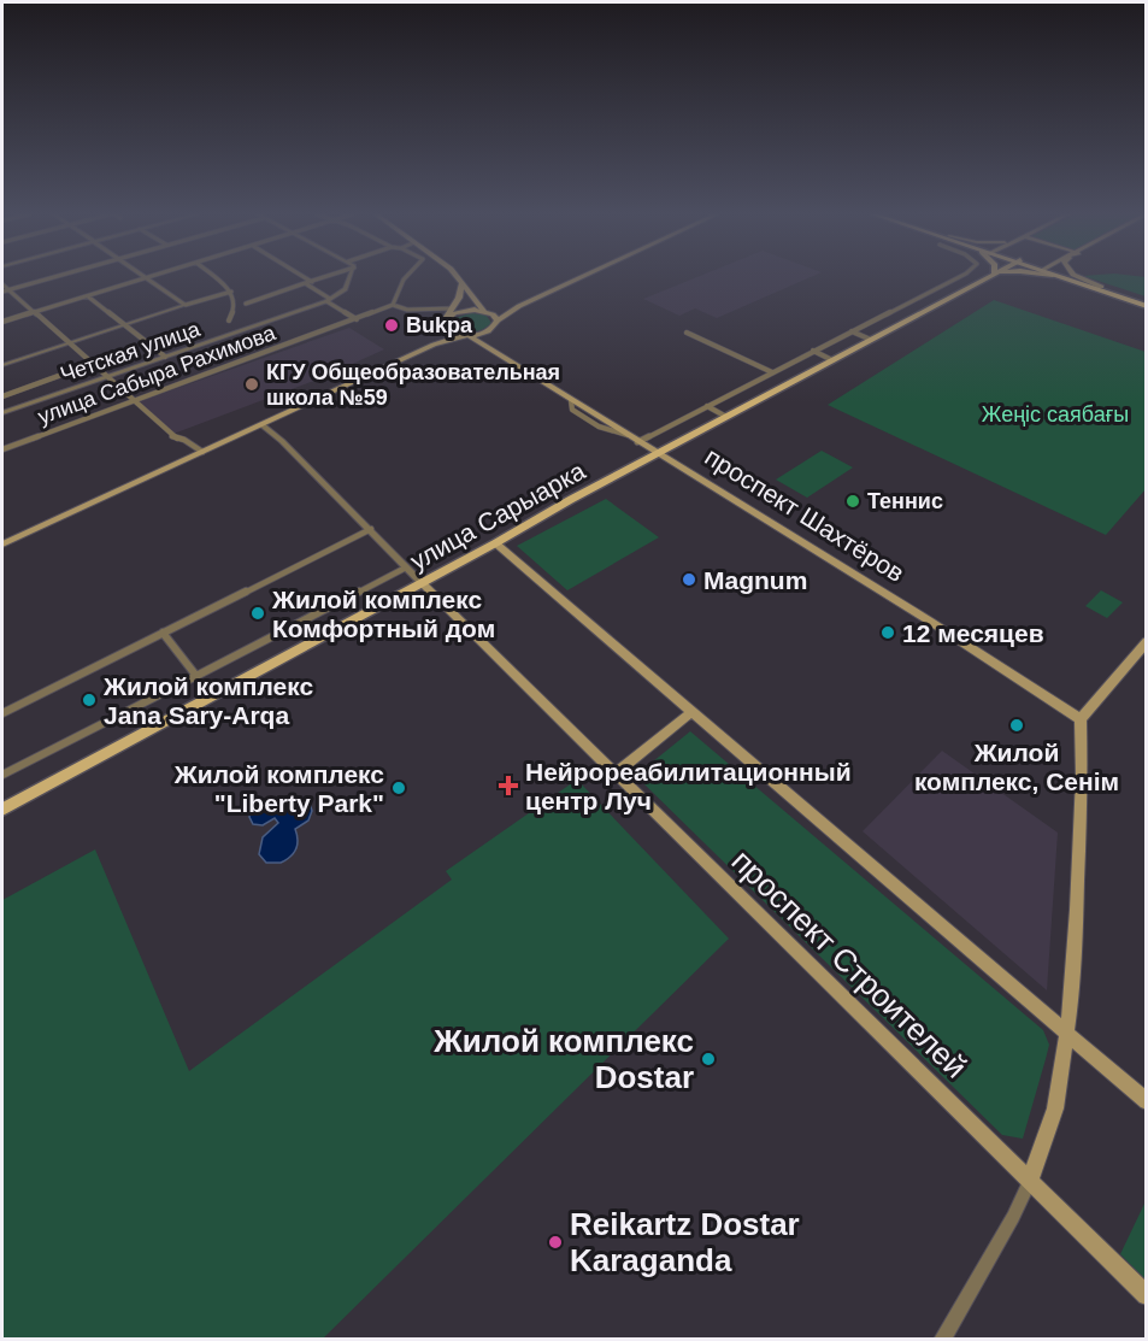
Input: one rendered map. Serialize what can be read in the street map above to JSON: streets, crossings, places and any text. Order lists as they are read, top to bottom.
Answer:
{
  "streets": {
    "main road": ["проспект Шахтёров", "улица Сарыарка", "проспект Строителей"],
    "street": ["Четская улица", "улица Сабыра Рахимова"]
  },
  "crossings": [
    ["проспект Шахтёров", "улица Сарыарка"],
    ["улица Сарыарка", "проспект Строителей"]
  ],
  "parks": ["Жеңіс саябағы"],
  "places": {
    "other": [
      "Bukpa",
      "КГУ Общеобразовательная школа №59",
      "Теннис",
      "Magnum",
      "Жилой комплекс Комфортный дом",
      "12 месяцев",
      "Жилой комплекс Jana Sary-Arqa",
      "Жилой комплекс, Сенiм",
      "Жилой комплекс \"Liberty Park\"",
      "Жилой комплекс Dostar",
      "Reikartz Dostar Karaganda"
    ],
    "health": ["Нейрореабилитационный центр Луч"]
  }
}
